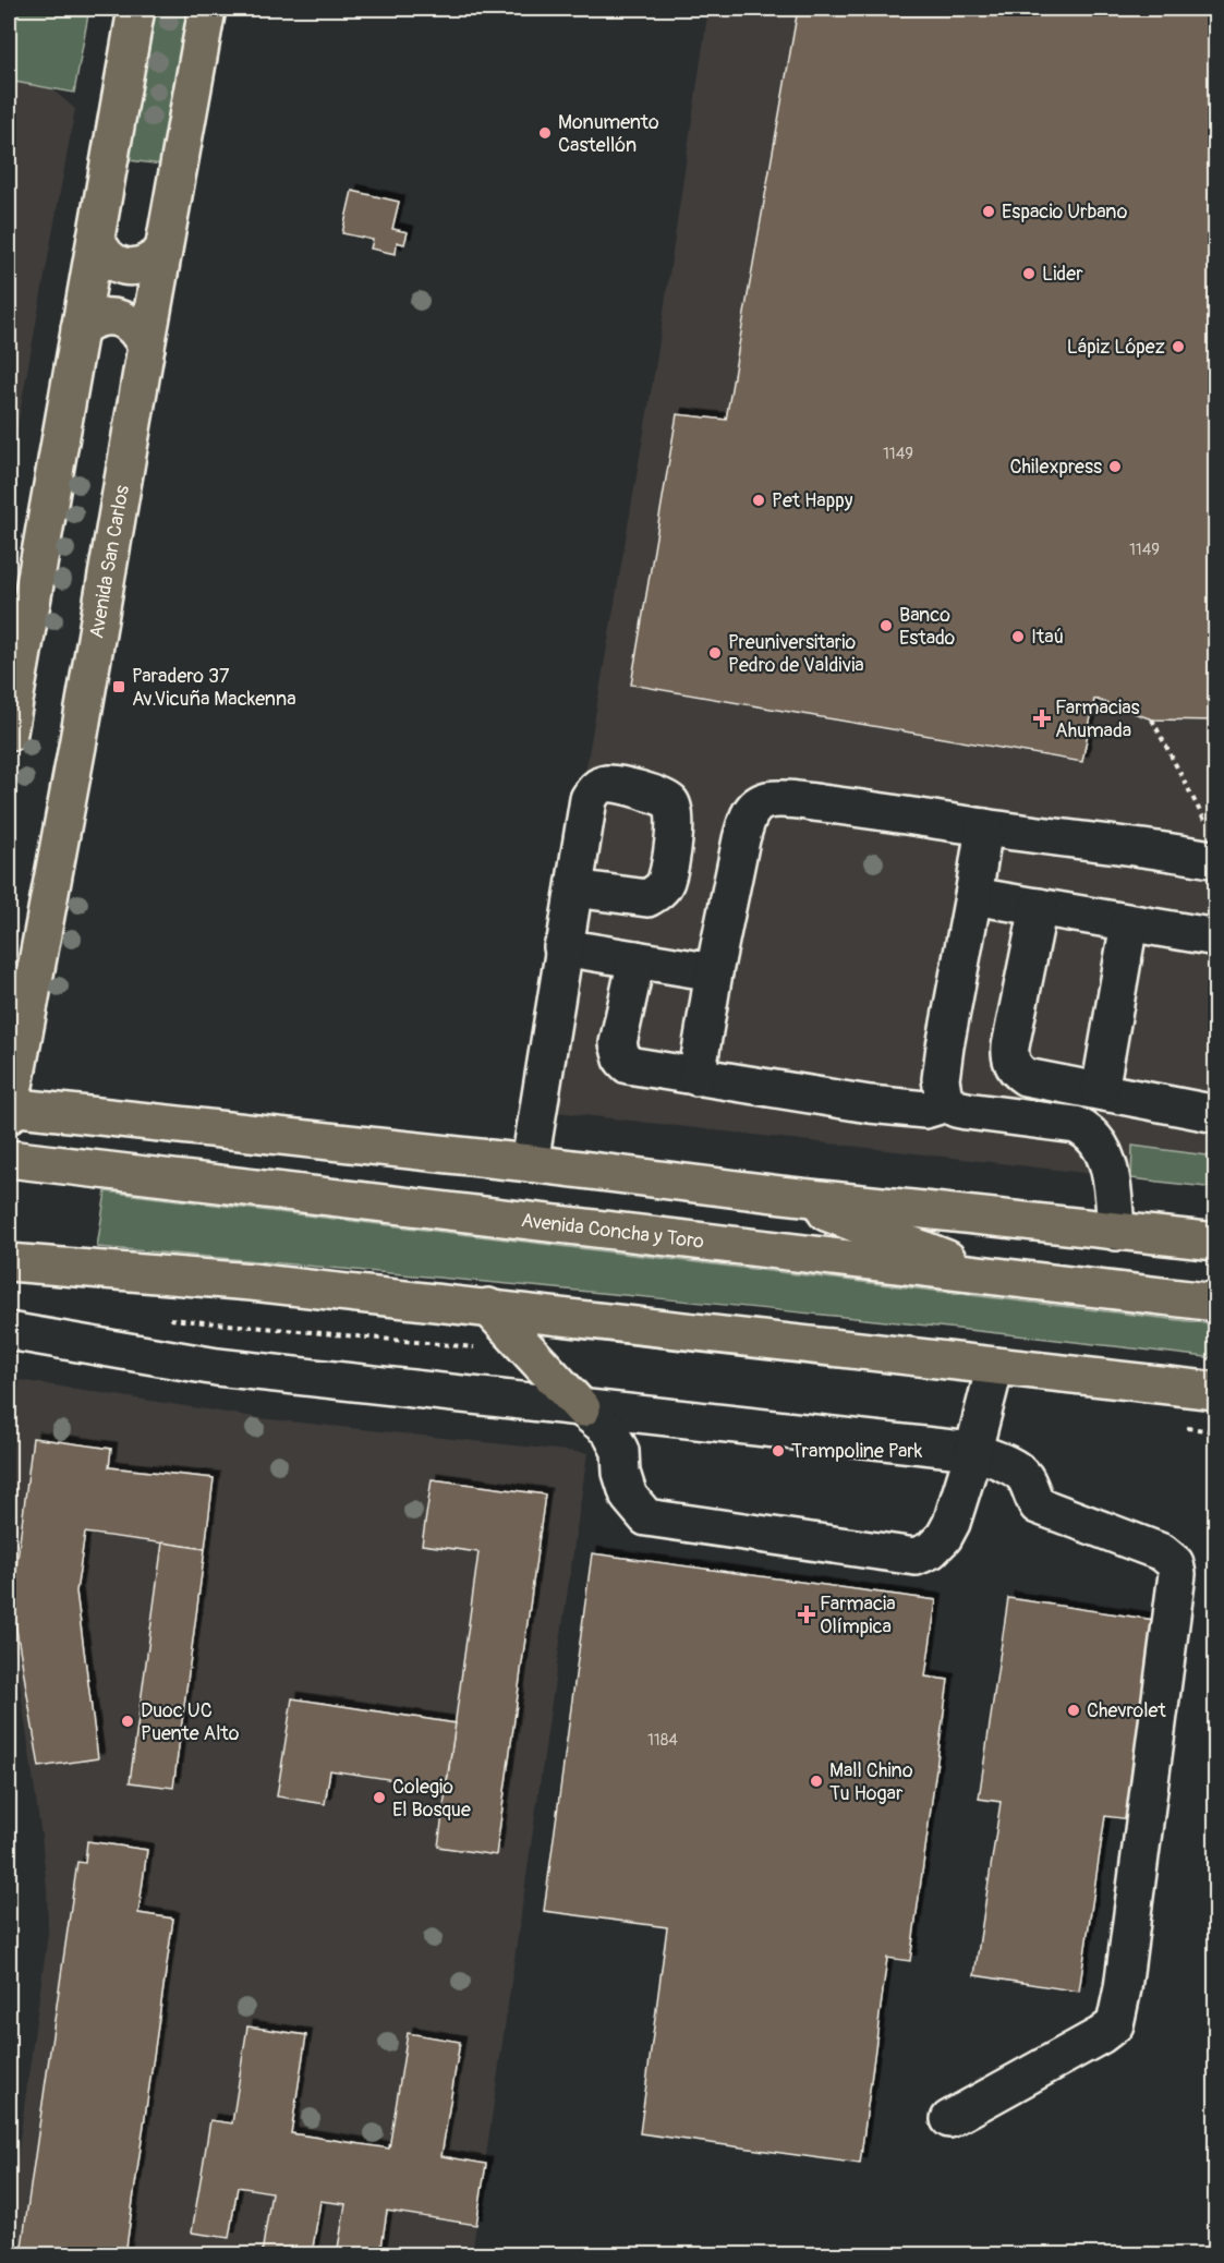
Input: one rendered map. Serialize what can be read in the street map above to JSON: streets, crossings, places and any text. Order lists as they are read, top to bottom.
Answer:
{
  "streets": {
    "main road": ["Avenida San Carlos", "Avenida Concha y Toro"]
  },
  "places": {
    "other": [
      "Monumento Castellón",
      "Espacio Urbano",
      "Lider",
      "Lápiz López",
      "Chilexpress",
      "Pet Happy",
      "Banco Estado",
      "Itaú",
      "Preuniversitario Pedro de Valdivia",
      "Trampoline Park",
      "Chevrolet",
      "Duoc UC Puente Alto",
      "Mall Chino Tu Hogar",
      "Colegio El Bosque"
    ],
    "transit": ["Paradero 37 Av.Vicuña Mackenna"],
    "health": ["Farmacias Ahumada", "Farmacia Olímpica"]
  },
  "house_numbers": ["1149", "1149", "1184"]
}
